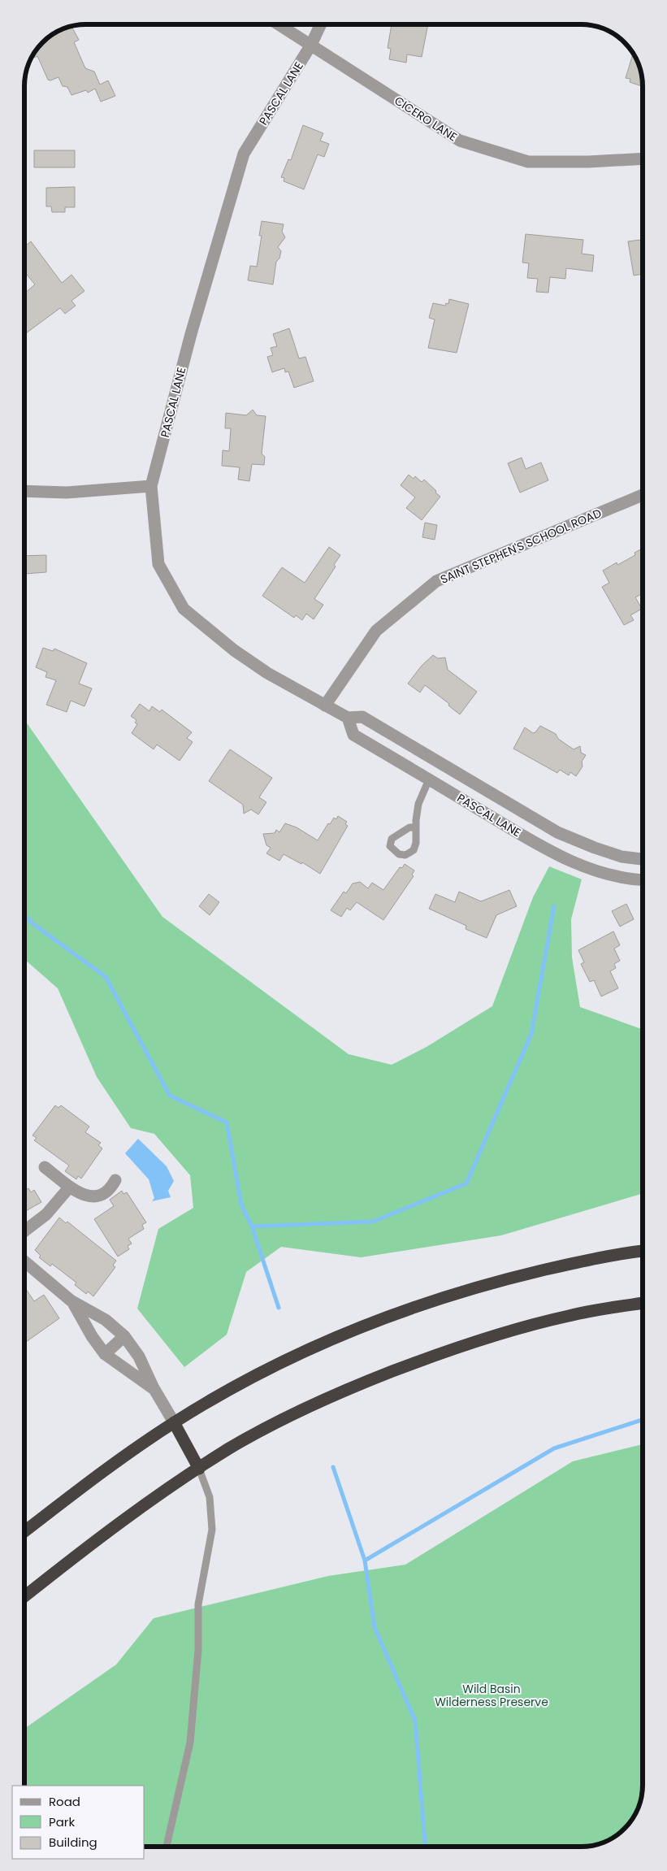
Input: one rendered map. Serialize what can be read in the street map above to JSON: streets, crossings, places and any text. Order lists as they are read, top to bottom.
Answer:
{
  "streets": {
    "street": ["PASCAL LANE", "CICERO LANE", "SAINT STEPHEN'S SCHOOL ROAD"]
  },
  "crossings": [
    ["PASCAL LANE", "CICERO LANE"],
    ["PASCAL LANE", "SAINT STEPHEN'S SCHOOL ROAD"]
  ],
  "parks": ["Wild Basin Wilderness Preserve"],
  "legend": ["Road", "Park", "Building"]
}
